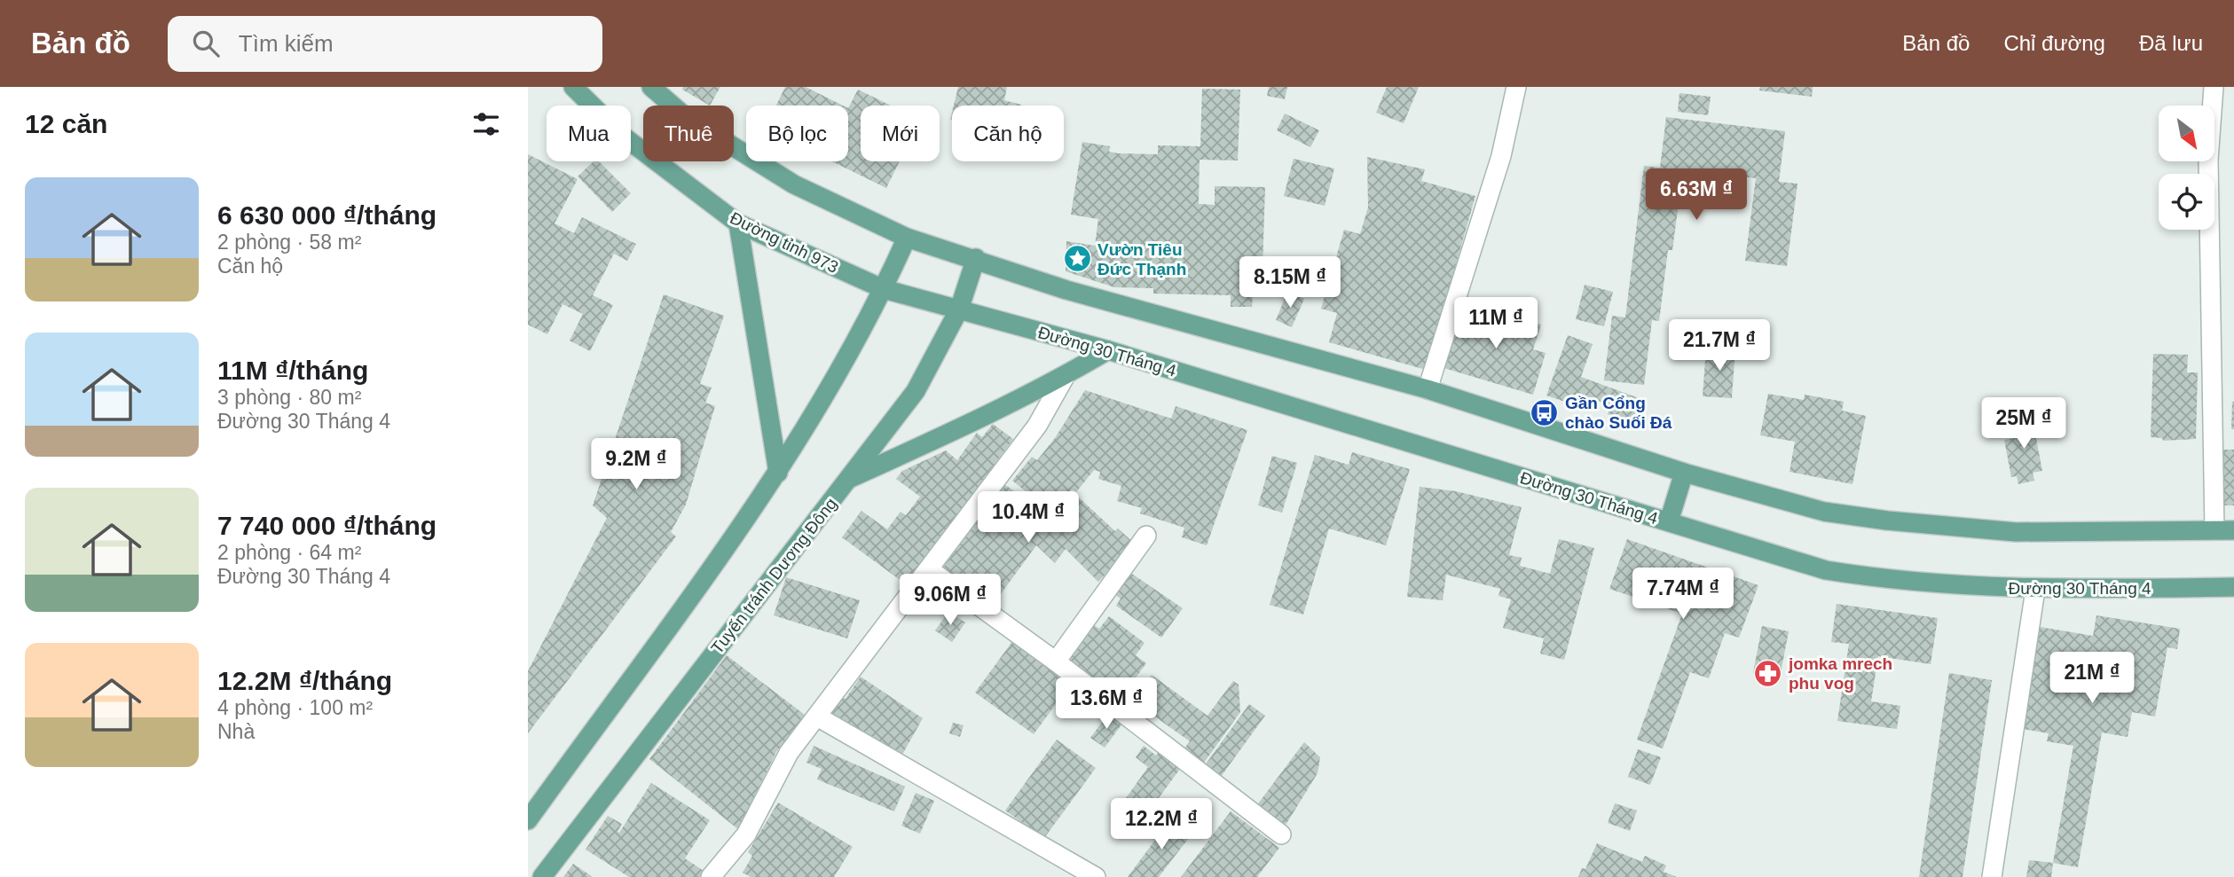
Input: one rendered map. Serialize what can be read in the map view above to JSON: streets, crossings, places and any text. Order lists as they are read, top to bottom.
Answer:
{
  "streets": {
    "main road": ["Đường tỉnh 973", "Đường 30 Tháng 4", "Tuyến tránh Dương Đông"]
  },
  "crossings": [
    ["Đường tỉnh 973", "Đường 30 Tháng 4"],
    ["Đường tỉnh 973", "Tuyến tránh Dương Đông"],
    ["Đường 30 Tháng 4", "Tuyến tránh Dương Đông"]
  ],
  "places": {
    "place": ["Vườn Tiêu Đức Thạnh"],
    "bus stop": ["Gần Cổng chào Suối Đá"],
    "pharmacy": ["jomka mrech phu vog"]
  },
  "north": "bottom right",
  "page": {
    "header": "Bản đồ",
    "search": "Tìm kiếm",
    "nav": ["Bản đồ", "Chỉ đường", "Đã lưu"],
    "heading": "12 căn",
    "chip": [
      "Mua",
      "Thuê",
      "Bộ lọc",
      "Mới",
      "Căn hộ"
    ],
    "list": [
      {
        "name": "6 630 000 ₫/tháng",
        "note": "2 phòng · 58 m² · Căn hộ"
      },
      {
        "name": "11M ₫/tháng",
        "note": "3 phòng · 80 m² · Đường 30 Tháng 4"
      },
      {
        "name": "7 740 000 ₫/tháng",
        "note": "2 phòng · 64 m² · Đường 30 Tháng 4"
      },
      {
        "name": "12.2M ₫/tháng",
        "note": "4 phòng · 100 m² · Nhà"
      }
    ],
    "price": [
      "6.63M ₫",
      "8.15M ₫",
      "11M ₫",
      "21.7M ₫",
      "25M ₫",
      "9.2M ₫",
      "10.4M ₫",
      "7.74M ₫",
      "9.06M ₫",
      "21M ₫",
      "13.6M ₫",
      "12.2M ₫"
    ]
  }
}
